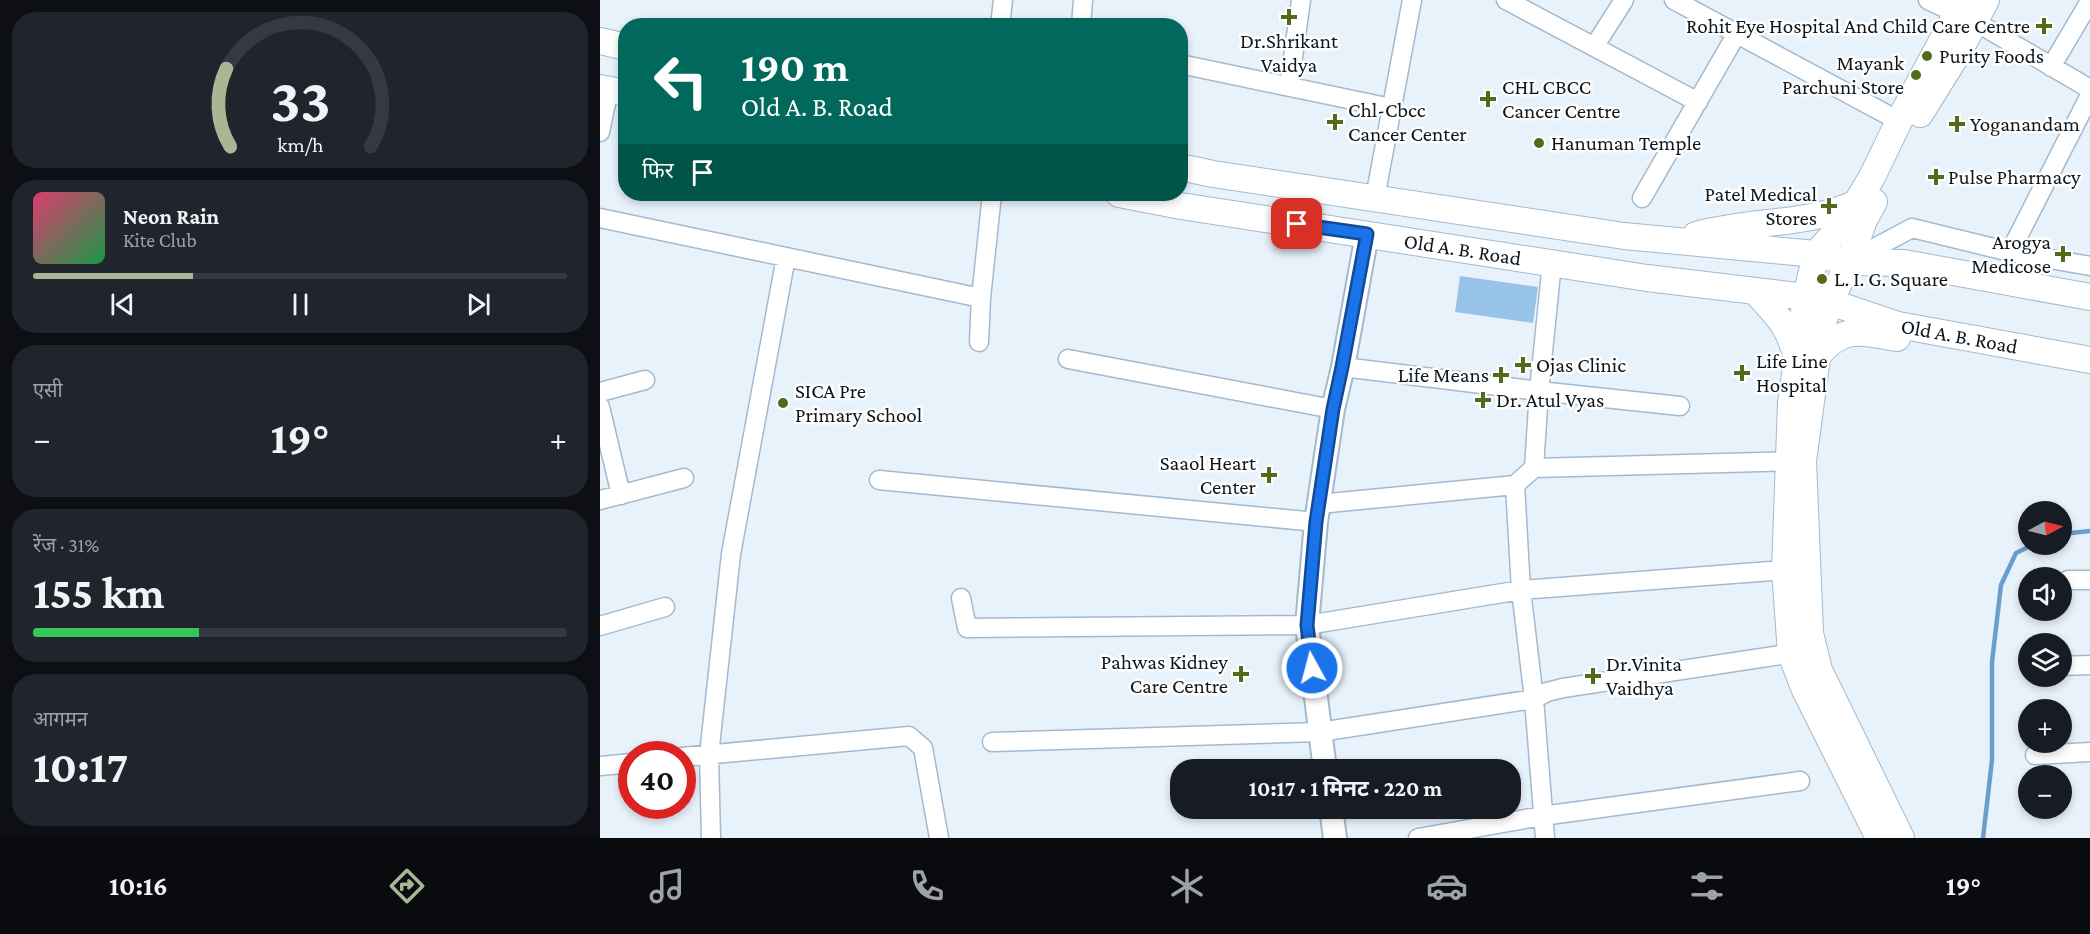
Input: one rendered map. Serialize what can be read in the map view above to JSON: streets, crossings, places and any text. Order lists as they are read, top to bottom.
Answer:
{
  "streets": {
    "main road": ["Old A. B. Road"]
  },
  "places": {
    "health": [
      "Dr.Shrikant Vaidya",
      "Rohit Eye Hospital And Child Care Centre",
      "CHL CBCC Cancer Centre",
      "Chl-Cbcc Cancer Center",
      "Yoganandam",
      "Pulse Pharmacy",
      "Patel Medical Stores",
      "Arogya Medicose",
      "Ojas Clinic",
      "Life Line Hospital",
      "Life Means",
      "Dr. Atul Vyas",
      "Saaol Heart Center",
      "Pahwas Kidney Care Centre",
      "Dr.Vinita Vaidhya"
    ],
    "other": [
      "Purity Foods",
      "Mayank Parchuni Store",
      "Hanuman Temple",
      "L. I. G. Square",
      "SICA Pre Primary School"
    ]
  },
  "north": "right",
  "page": {
    "turn": ["190 m", "Old A. B. Road"],
    "then": "फिर",
    "song": ["Neon Rain", "Kite Club"],
    "tile": [
      "एसी",
      ["रेंज · 31%", "155 km"],
      ["आगमन", "10:17"]
    ],
    "heat": ["−", "19°", "+"],
    "map_buttons": ["+", "−"],
    "limit": "40",
    "trip": "10:17 · 1 मिनट · 220 m",
    "tabs": ["10:16", "19°"],
    "gauge": ["33", "km/h"]
  }
}
